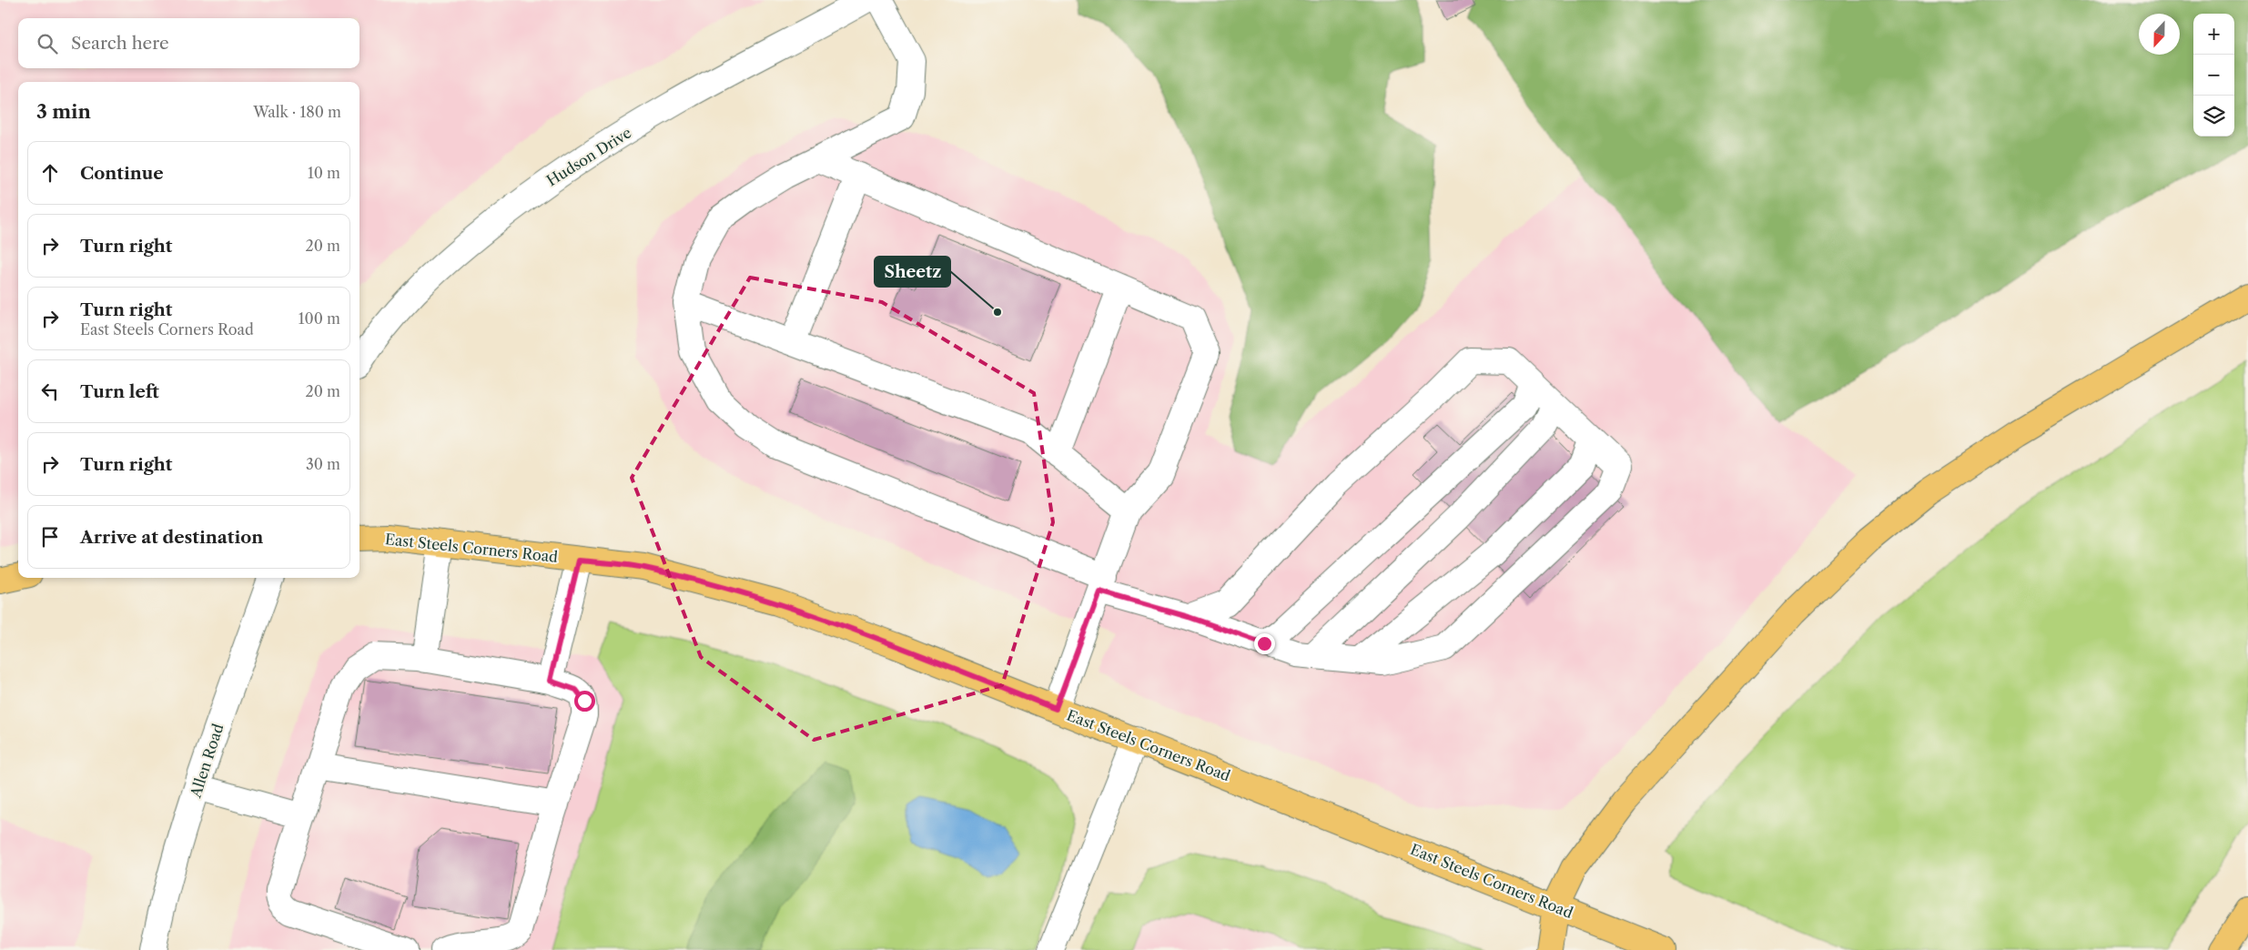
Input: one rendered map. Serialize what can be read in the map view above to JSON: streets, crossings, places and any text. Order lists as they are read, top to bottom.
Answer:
{
  "streets": {
    "main road": ["East Steels Corners Road"],
    "street": ["Hudson Drive", "Allen Road"]
  },
  "places": ["Sheetz"],
  "north": "bottom",
  "page": {
    "map_buttons": ["+", "−"],
    "search": "Search here",
    "heading": ["3 min", "Walk · 180 m"],
    "list": [
      ["Continue", "10 m"],
      ["Turn right", "20 m"],
      ["Turn right", "East Steels Corners Road", "100 m"],
      ["Turn left", "20 m"],
      ["Turn right", "30 m"],
      "Arrive at destination"
    ]
  }
}
